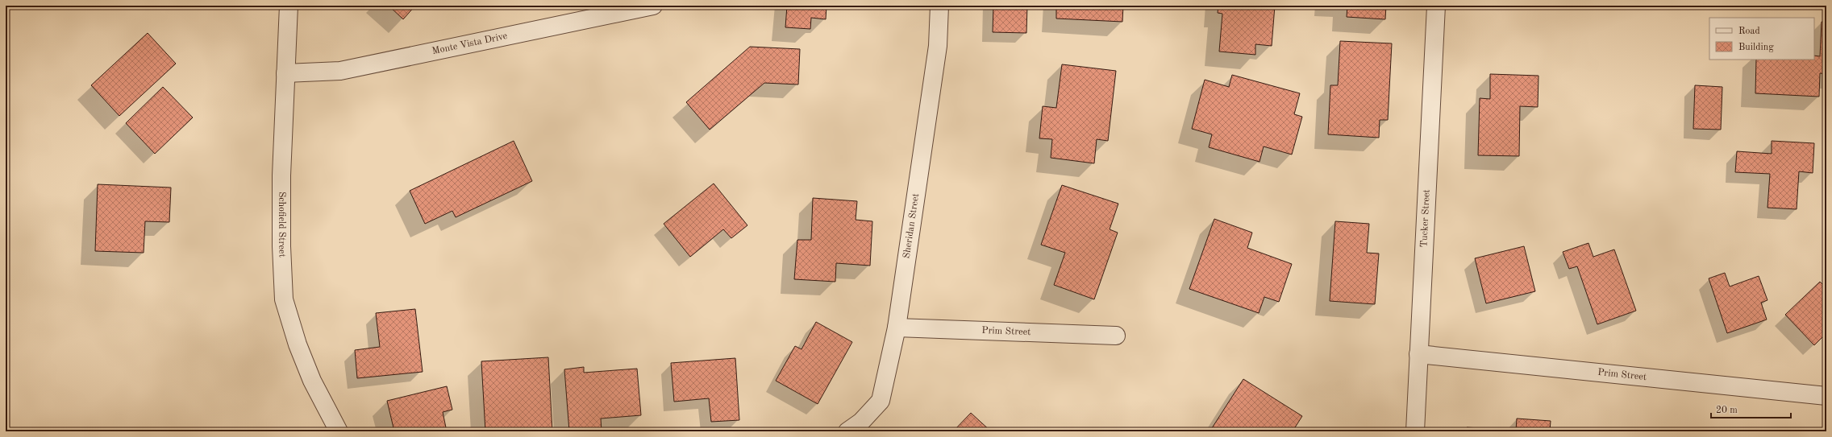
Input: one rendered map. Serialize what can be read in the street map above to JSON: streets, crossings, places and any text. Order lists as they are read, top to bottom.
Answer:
{
  "streets": {
    "street": [
      "Monte Vista Drive",
      "Tucker Street",
      "Schofield Street",
      "Sheridan Street",
      "Prim Street"
    ]
  },
  "crossings": [
    ["Monte Vista Drive", "Schofield Street"],
    ["Tucker Street", "Prim Street"],
    ["Sheridan Street", "Prim Street"]
  ],
  "legend": ["Road", "Building"],
  "scale_bar": "20 m"
}
